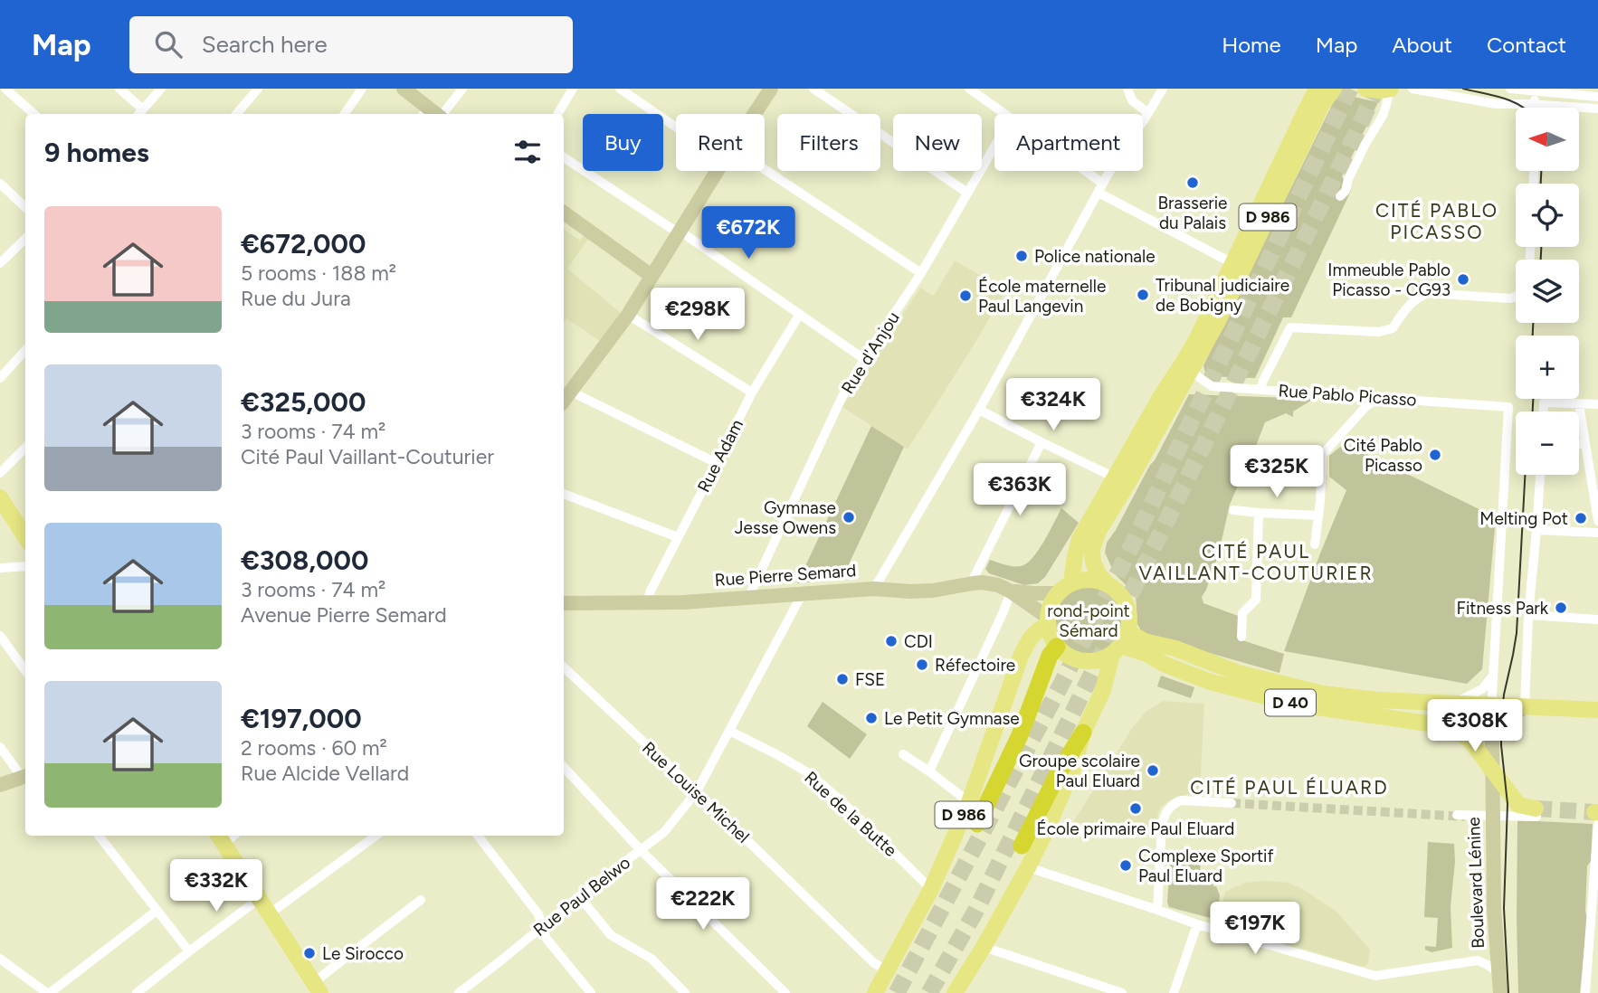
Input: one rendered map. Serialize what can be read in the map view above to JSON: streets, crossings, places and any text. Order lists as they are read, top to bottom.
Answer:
{
  "streets": {
    "main road": ["D 986", "D 40"],
    "street": [
      "Rue d'Anjou",
      "Rue Pablo Picasso",
      "Rue Adam",
      "Rue Pierre Semard",
      "Rue Louise Michel",
      "Rue de la Butte",
      "Boulevard Lénine",
      "Rue Paul Belwo"
    ]
  },
  "crossings": [
    ["D 986", "Rue Pablo Picasso"],
    ["D 986", "Rue Pierre Semard"],
    ["D 986", "D 40"],
    ["D 986", "Rue Louise Michel"],
    ["D 986", "Rue de la Butte"],
    ["Rue d'Anjou", "Rue Pierre Semard"],
    ["Rue Adam", "Rue Pierre Semard"],
    ["Rue Pierre Semard", "D 40"],
    ["Rue Pierre Semard", "Rue Paul Belwo"],
    ["D 40", "Boulevard Lénine"],
    ["Rue Louise Michel", "Rue Paul Belwo"],
    ["Rue de la Butte", "Rue Paul Belwo"]
  ],
  "districts": ["CITÉ PABLO PICASSO", "CITÉ PAUL VAILLANT-COUTURIER", "CITÉ PAUL ÉLUARD"],
  "parks": ["rond-point Sémard"],
  "places": [
    "Brasserie du Palais",
    "Police nationale",
    "Immeuble Pablo Picasso - CG93",
    "Tribunal judiciaire de Bobigny",
    "École maternelle Paul Langevin",
    "Cité Pablo Picasso",
    "Gymnase Jesse Owens",
    "Melting Pot",
    "Fitness Park",
    "CDI",
    "Réfectoire",
    "FSE",
    "Le Petit Gymnase",
    "Groupe scolaire Paul Eluard",
    "École primaire Paul Eluard",
    "Complexe Sportif Paul Eluard",
    "Le Sirocco"
  ],
  "north": "left",
  "page": {
    "header": "Map",
    "search": "Search here",
    "nav": [
      "Home",
      "Map",
      "About",
      "Contact"
    ],
    "map_buttons": ["+", "−"],
    "chip": [
      "Buy",
      "Rent",
      "Filters",
      "New",
      "Apartment"
    ],
    "heading": "9 homes",
    "list": [
      {
        "name": "€672,000",
        "note": "5 rooms · 188 m² · Rue du Jura"
      },
      {
        "name": "€325,000",
        "note": "3 rooms · 74 m² · Cité Paul Vaillant-Couturier"
      },
      {
        "name": "€308,000",
        "note": "3 rooms · 74 m² · Avenue Pierre Semard"
      },
      {
        "name": "€197,000",
        "note": "2 rooms · 60 m² · Rue Alcide Vellard"
      }
    ],
    "price": [
      "€672K",
      "€298K",
      "€324K",
      "€325K",
      "€363K",
      "€308K",
      "€332K",
      "€222K",
      "€197K"
    ]
  }
}
